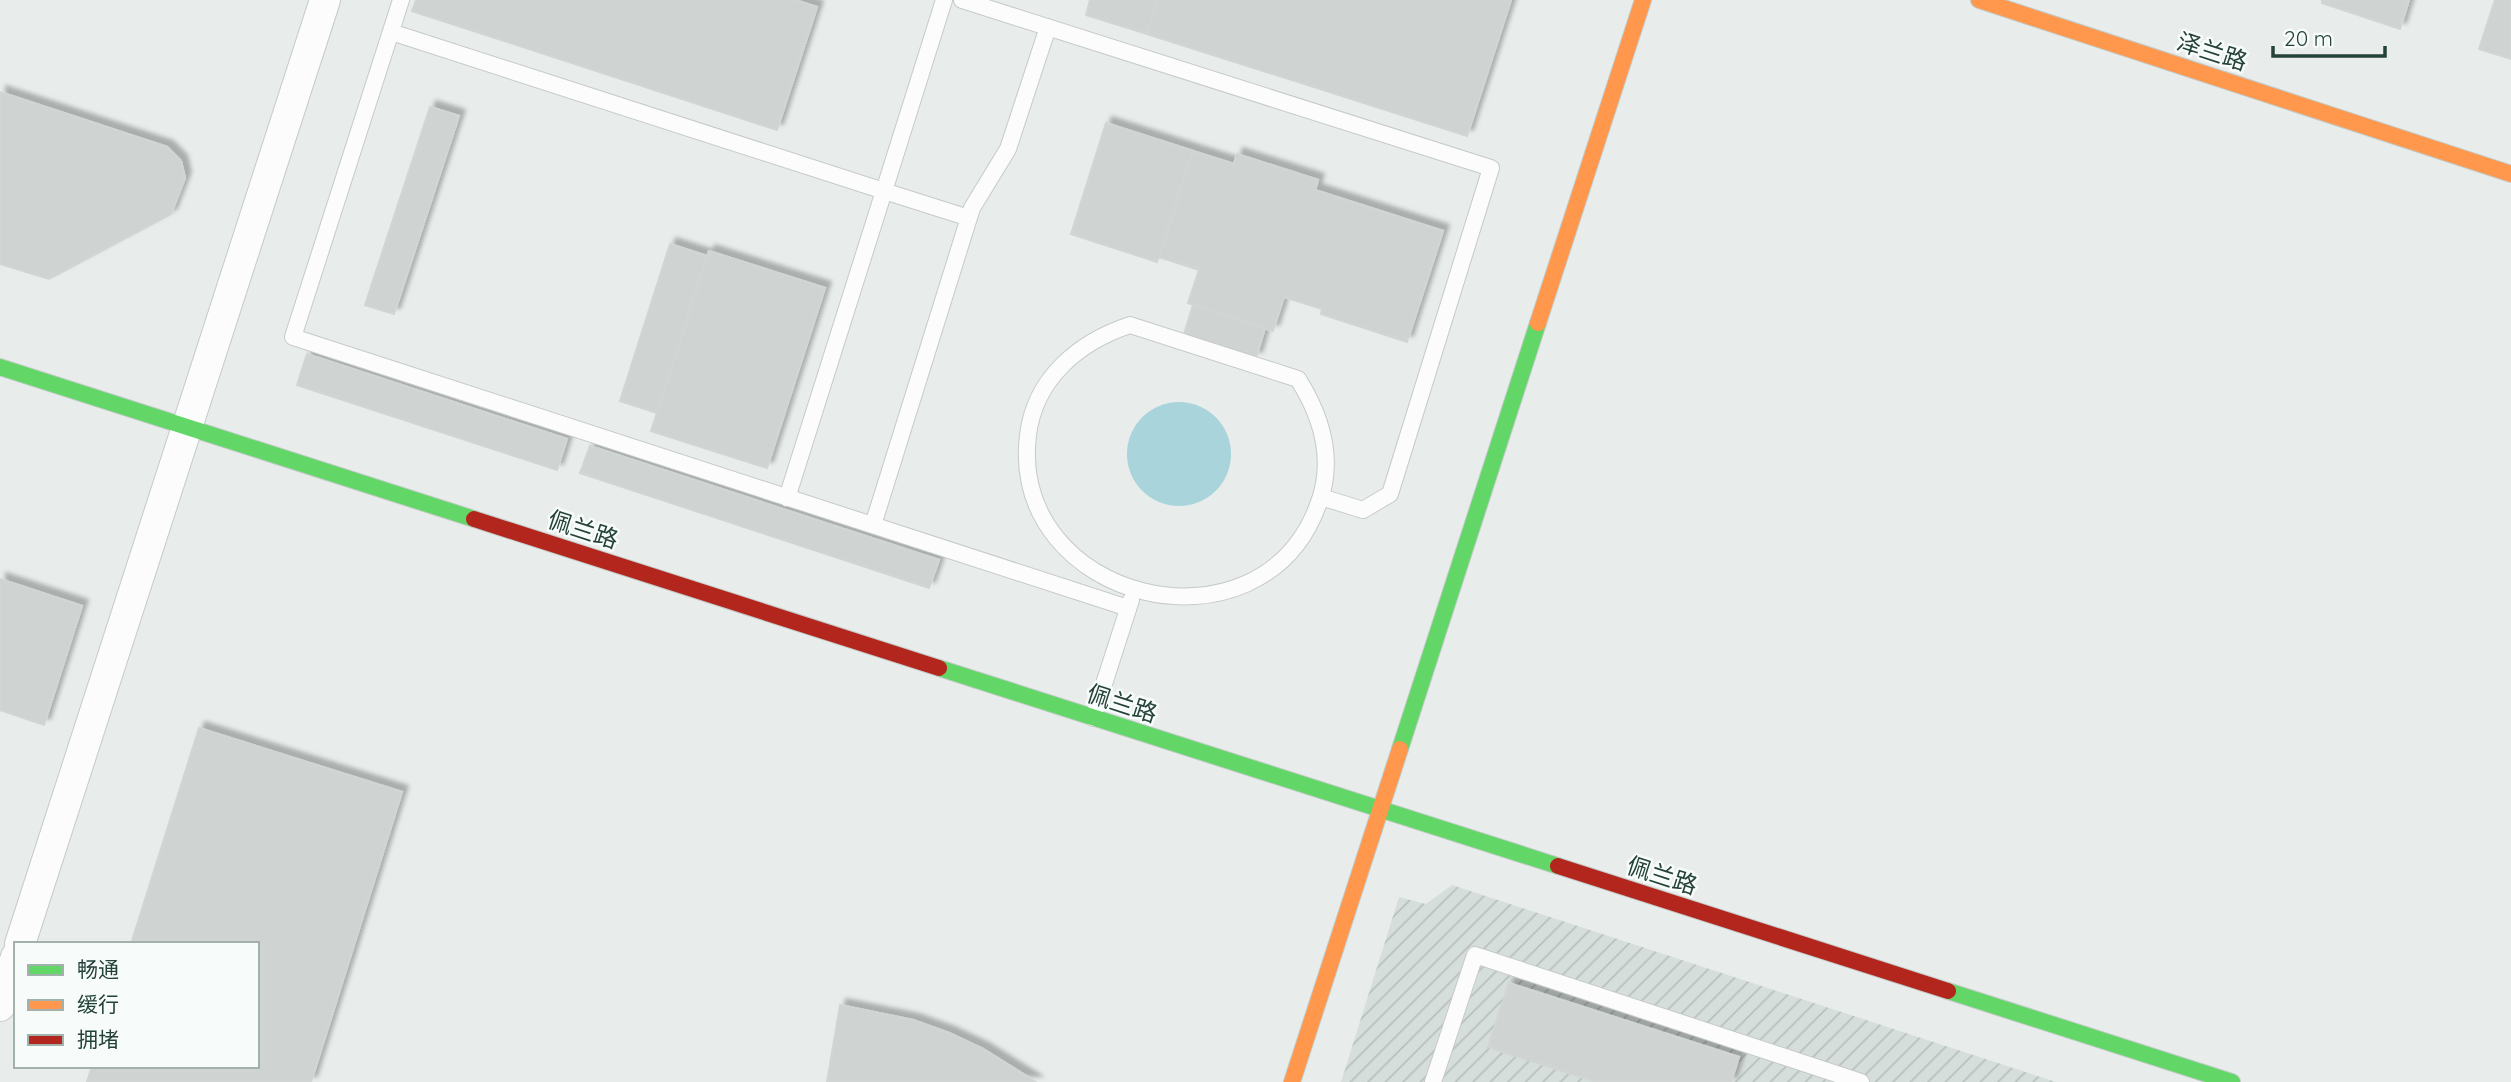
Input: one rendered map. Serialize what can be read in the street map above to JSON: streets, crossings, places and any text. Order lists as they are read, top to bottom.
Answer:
{
  "streets": {
    "street": ["泽兰路", "佩兰路"]
  },
  "legend": ["畅通", "缓行", "拥堵"],
  "scale_bar": "20 m"
}
